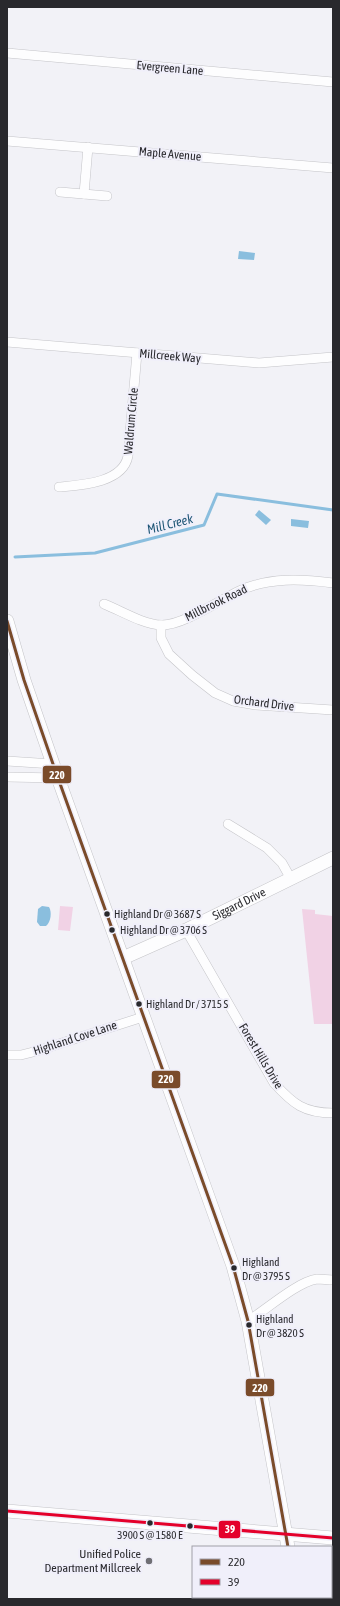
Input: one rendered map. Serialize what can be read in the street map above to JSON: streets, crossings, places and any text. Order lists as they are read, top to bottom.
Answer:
{
  "streets": {
    "main road": ["Siggard Drive"],
    "street": [
      "Evergreen Lane",
      "Maple Avenue",
      "Millcreek Way",
      "Waldrum Circle",
      "Millbrook Road",
      "Orchard Drive",
      "Highland Cove Lane",
      "Forest Hills Drive"
    ]
  },
  "crossings": [
    ["Millcreek Way", "Waldrum Circle"],
    ["Millbrook Road", "Orchard Drive"],
    ["Siggard Drive", "Forest Hills Drive"]
  ],
  "water": ["Mill Creek"],
  "places": [
    "Highland Dr @ 3687 S",
    "Highland Dr @ 3706 S",
    "Highland Dr / 3715 S",
    "Highland Dr @ 3795 S",
    "Highland Dr @ 3820 S",
    "3900 S @ 1580 E",
    "Unified Police Department Millcreek"
  ],
  "lines": ["transit line 220", "transit line 39"],
  "legend": ["220", "39"]
}
